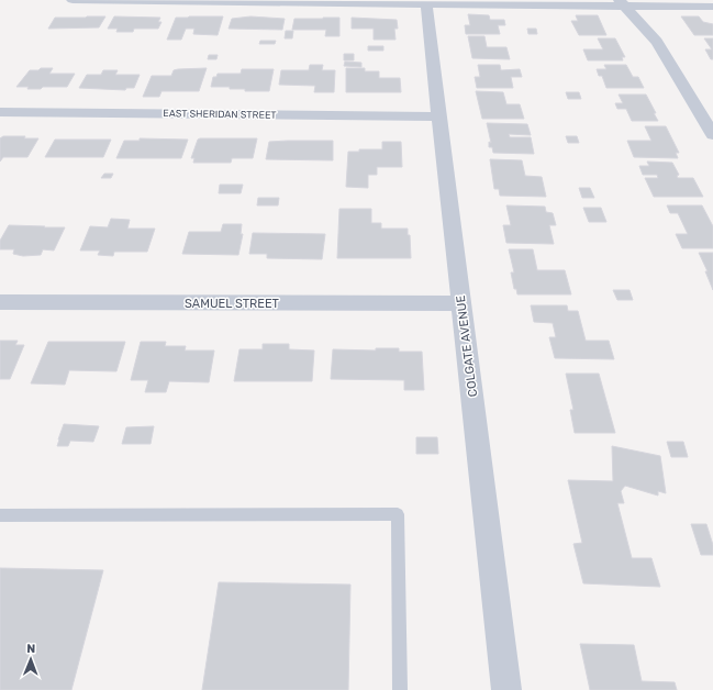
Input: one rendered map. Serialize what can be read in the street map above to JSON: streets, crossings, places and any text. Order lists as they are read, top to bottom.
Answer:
{
  "streets": {
    "street": ["EAST SHERIDAN STREET", "SAMUEL STREET", "COLGATE AVENUE"]
  },
  "crossings": [
    ["EAST SHERIDAN STREET", "COLGATE AVENUE"],
    ["SAMUEL STREET", "COLGATE AVENUE"]
  ],
  "north": "top"
}
